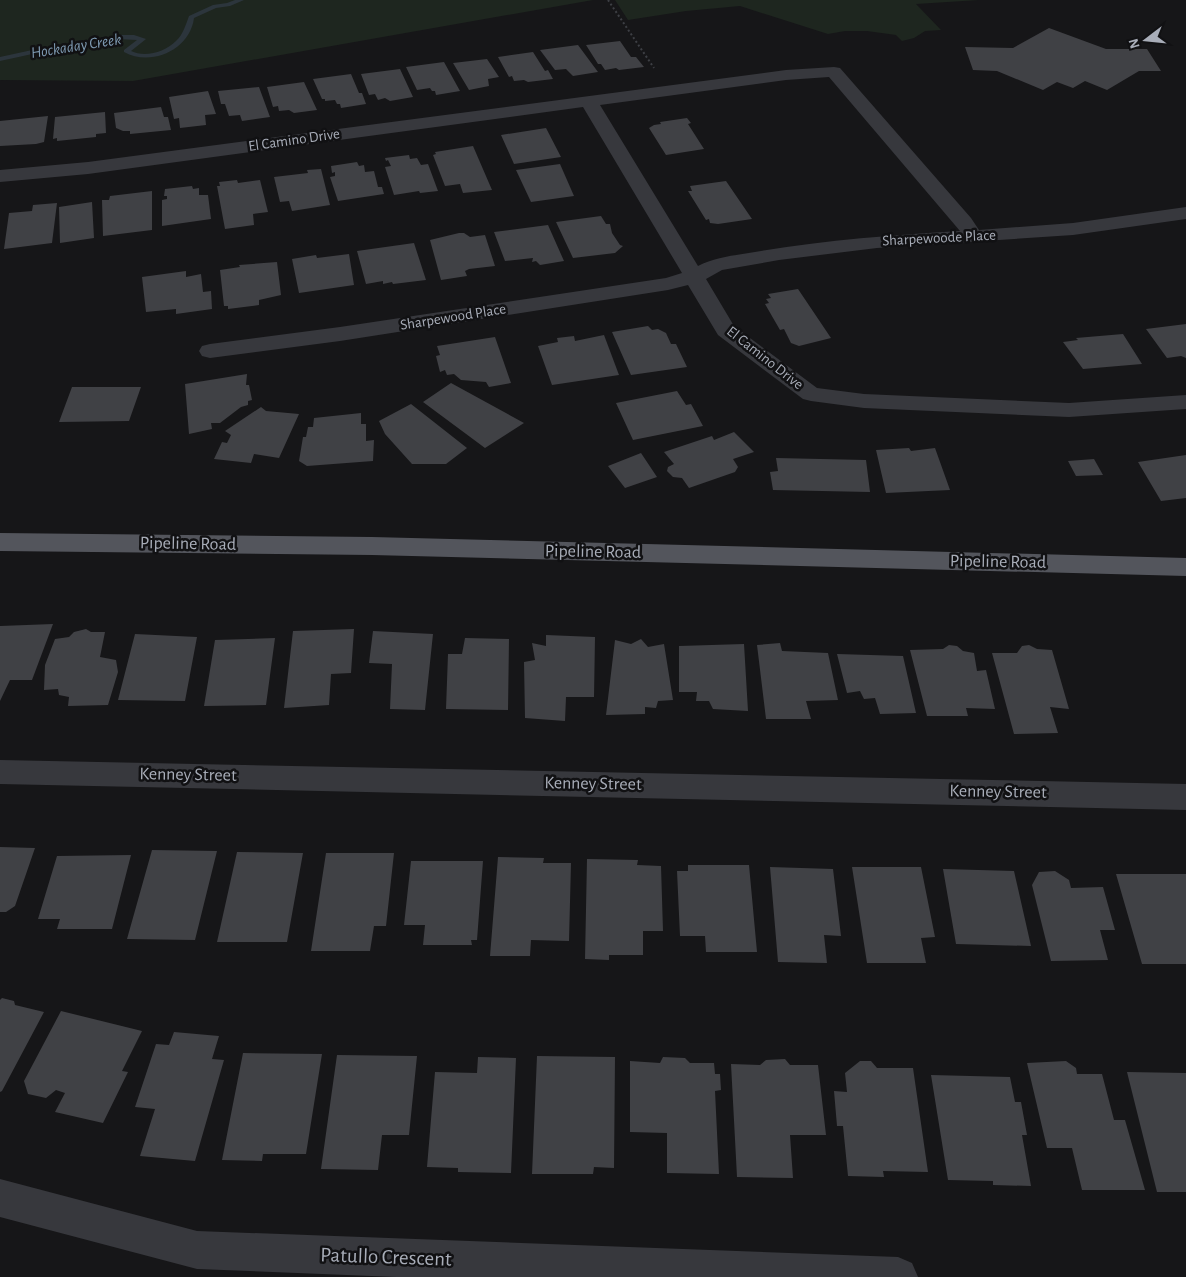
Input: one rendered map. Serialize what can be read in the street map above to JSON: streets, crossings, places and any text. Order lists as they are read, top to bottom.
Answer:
{
  "streets": {
    "main road": ["Pipeline Road"],
    "street": [
      "El Camino Drive",
      "Sharpewoode Place",
      "Sharpewood Place",
      "Kenney Street",
      "Patullo Crescent"
    ]
  },
  "crossings": [
    ["El Camino Drive", "Sharpewoode Place"],
    ["El Camino Drive", "Sharpewood Place"],
    ["Sharpewoode Place", "Sharpewood Place"]
  ],
  "water": ["Hockaday Creek"],
  "north": "left"
}
